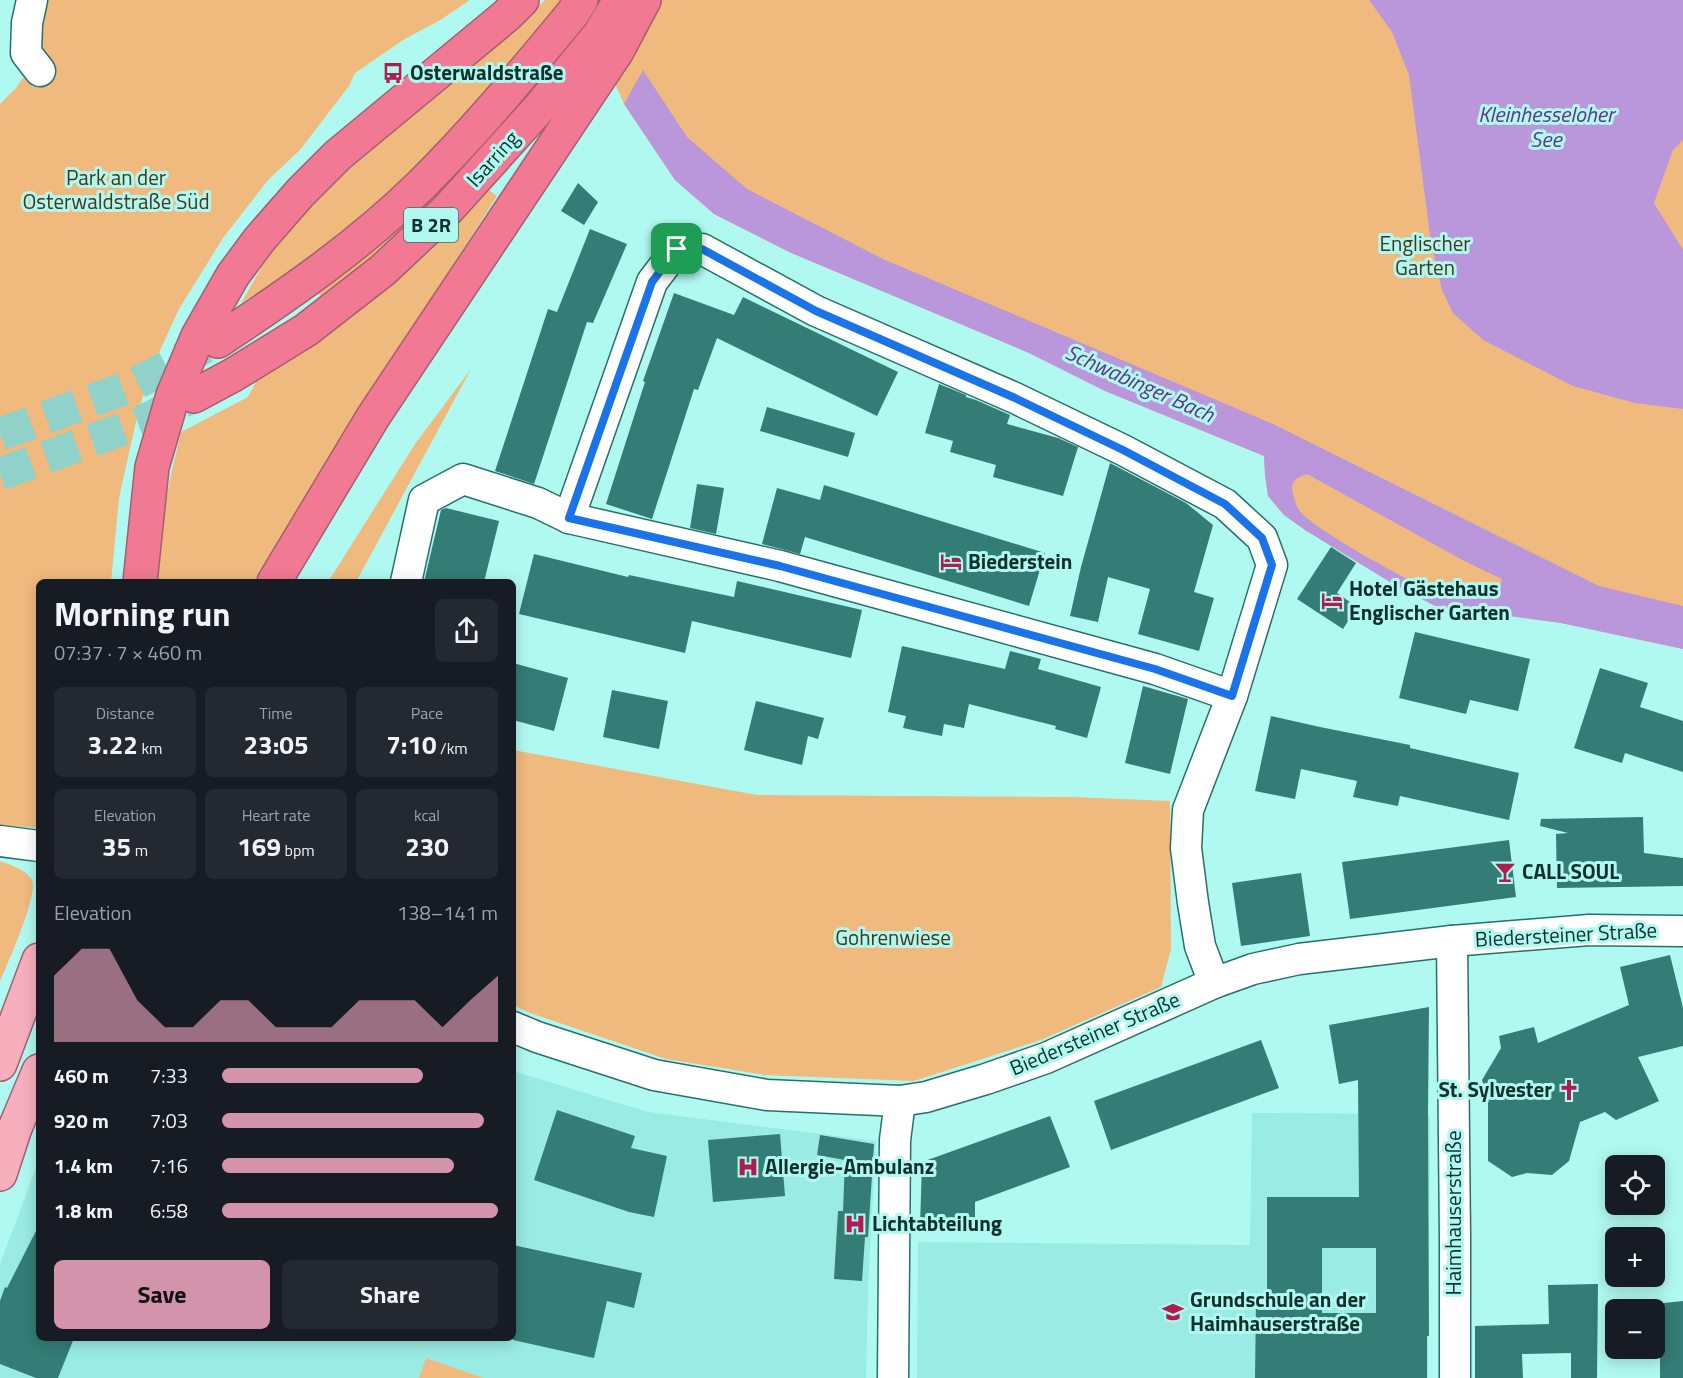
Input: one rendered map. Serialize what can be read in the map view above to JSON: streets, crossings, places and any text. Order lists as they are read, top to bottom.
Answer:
{
  "streets": {
    "highway": ["Isarring", "B 2R"],
    "street": ["Biedersteiner Straße", "Haimhauserstraße"]
  },
  "crossings": [
    ["Biedersteiner Straße", "Haimhauserstraße"]
  ],
  "water": ["Kleinhesseloher See", "Schwabinger Bach"],
  "parks": ["Park an der Osterwaldstraße Süd", "Englischer Garten", "Gohrenwiese"],
  "places": {
    "bus stop": ["Osterwaldstraße"],
    "hotel": ["Biederstein", "Hotel Gästehaus Englischer Garten"],
    "bar": ["CALL SOUL"],
    "church": ["St. Sylvester"],
    "hospital": ["Allergie-Ambulanz", "Lichtabteilung"],
    "school or university": ["Grundschule an der Haimhauserstraße"]
  },
  "page": {
    "heading": ["Morning run", "07:37 · 7 × 460 m"],
    "stats": [
      ["Distance", "3.22 km"],
      ["Time", "23:05"],
      ["Pace", "7:10 /km"],
      ["Elevation", "35 m"],
      ["Heart rate", "169 bpm"],
      ["kcal", "230"]
    ],
    "chart": ["Elevation", "138–141 m"],
    "list": [
      {
        "name": "460 m",
        "note": "7:33"
      },
      {
        "name": "920 m",
        "note": "7:03"
      },
      {
        "name": "1.4 km",
        "note": "7:16"
      },
      {
        "name": "1.8 km",
        "note": "6:58"
      }
    ],
    "map_buttons": ["+", "−"],
    "buttons": ["Save", "Share"]
  }
}
